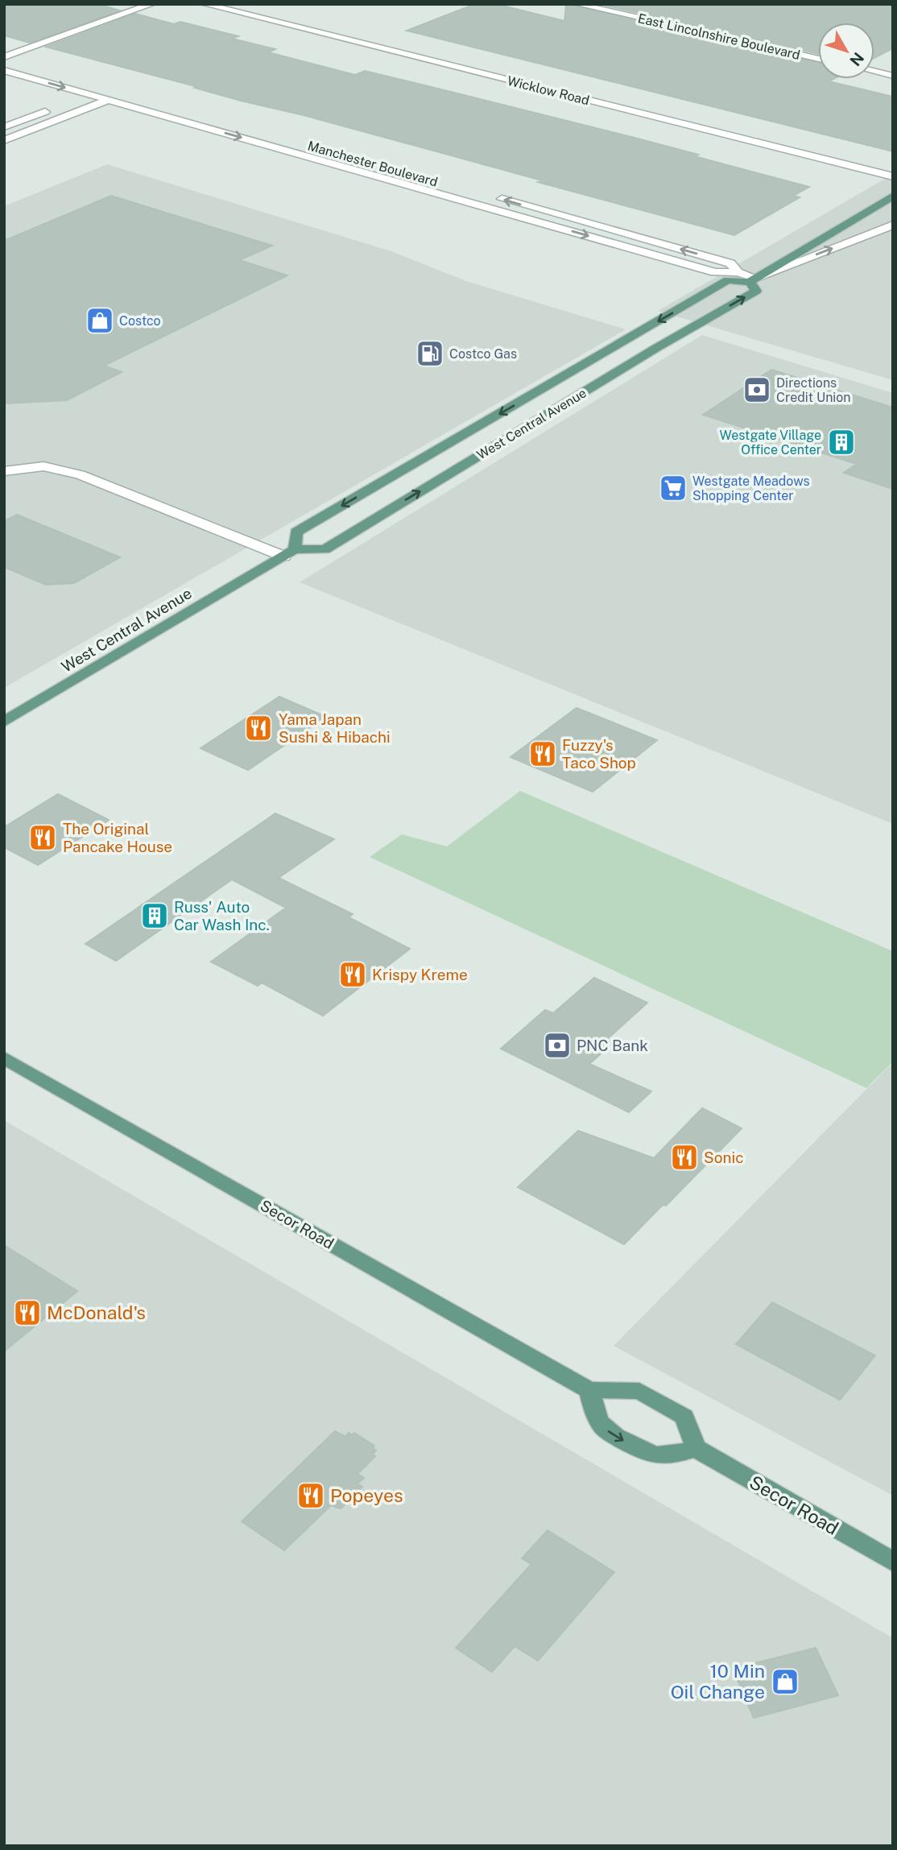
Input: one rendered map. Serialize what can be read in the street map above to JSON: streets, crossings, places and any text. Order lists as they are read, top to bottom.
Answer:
{
  "streets": {
    "main road": ["West Central Avenue", "Secor Road"],
    "street": ["East Lincolnshire Boulevard", "Wicklow Road", "Manchester Boulevard"]
  },
  "crossings": [
    ["Manchester Boulevard", "West Central Avenue"]
  ],
  "places": {
    "shop": ["Costco", "10 Min Oil Change"],
    "fuel station": ["Costco Gas"],
    "bank": ["Directions Credit Union", "PNC Bank"],
    "building": ["Westgate Village Office Center", "Russ' Auto Car Wash Inc."],
    "supermarket": ["Westgate Meadows Shopping Center"],
    "restaurant": [
      "Yama Japan Sushi & Hibachi",
      "Fuzzy's Taco Shop",
      "The Original Pancake House",
      "Krispy Kreme",
      "Sonic",
      "McDonald's",
      "Popeyes"
    ]
  },
  "north": "bottom right"
}
